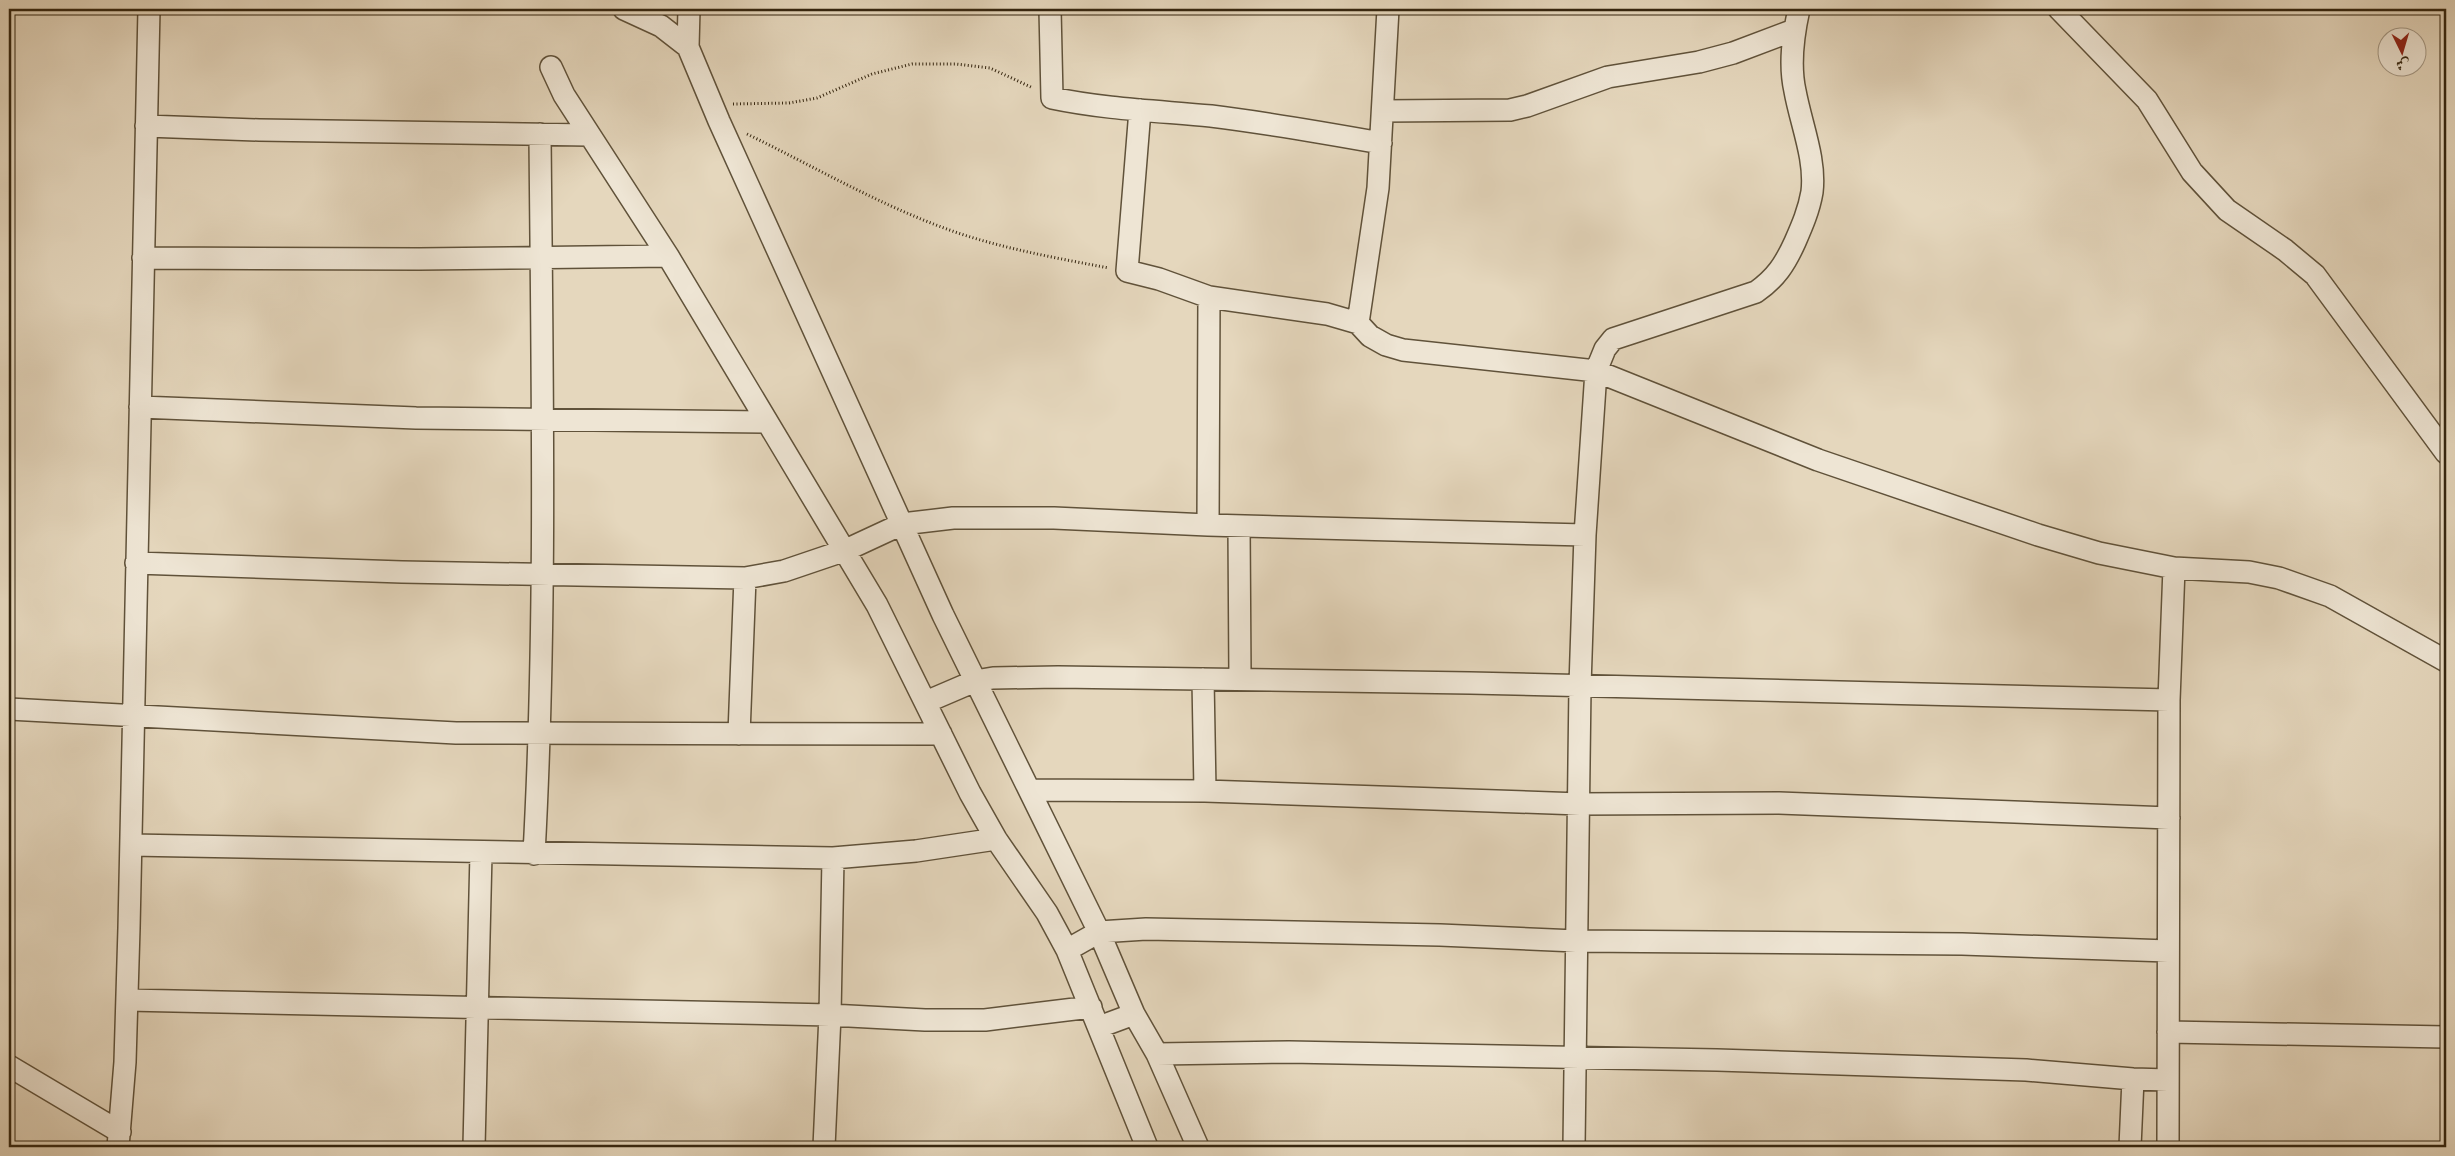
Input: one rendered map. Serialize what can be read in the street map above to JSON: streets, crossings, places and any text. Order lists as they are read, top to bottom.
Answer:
{
  "north": "bottom"
}
